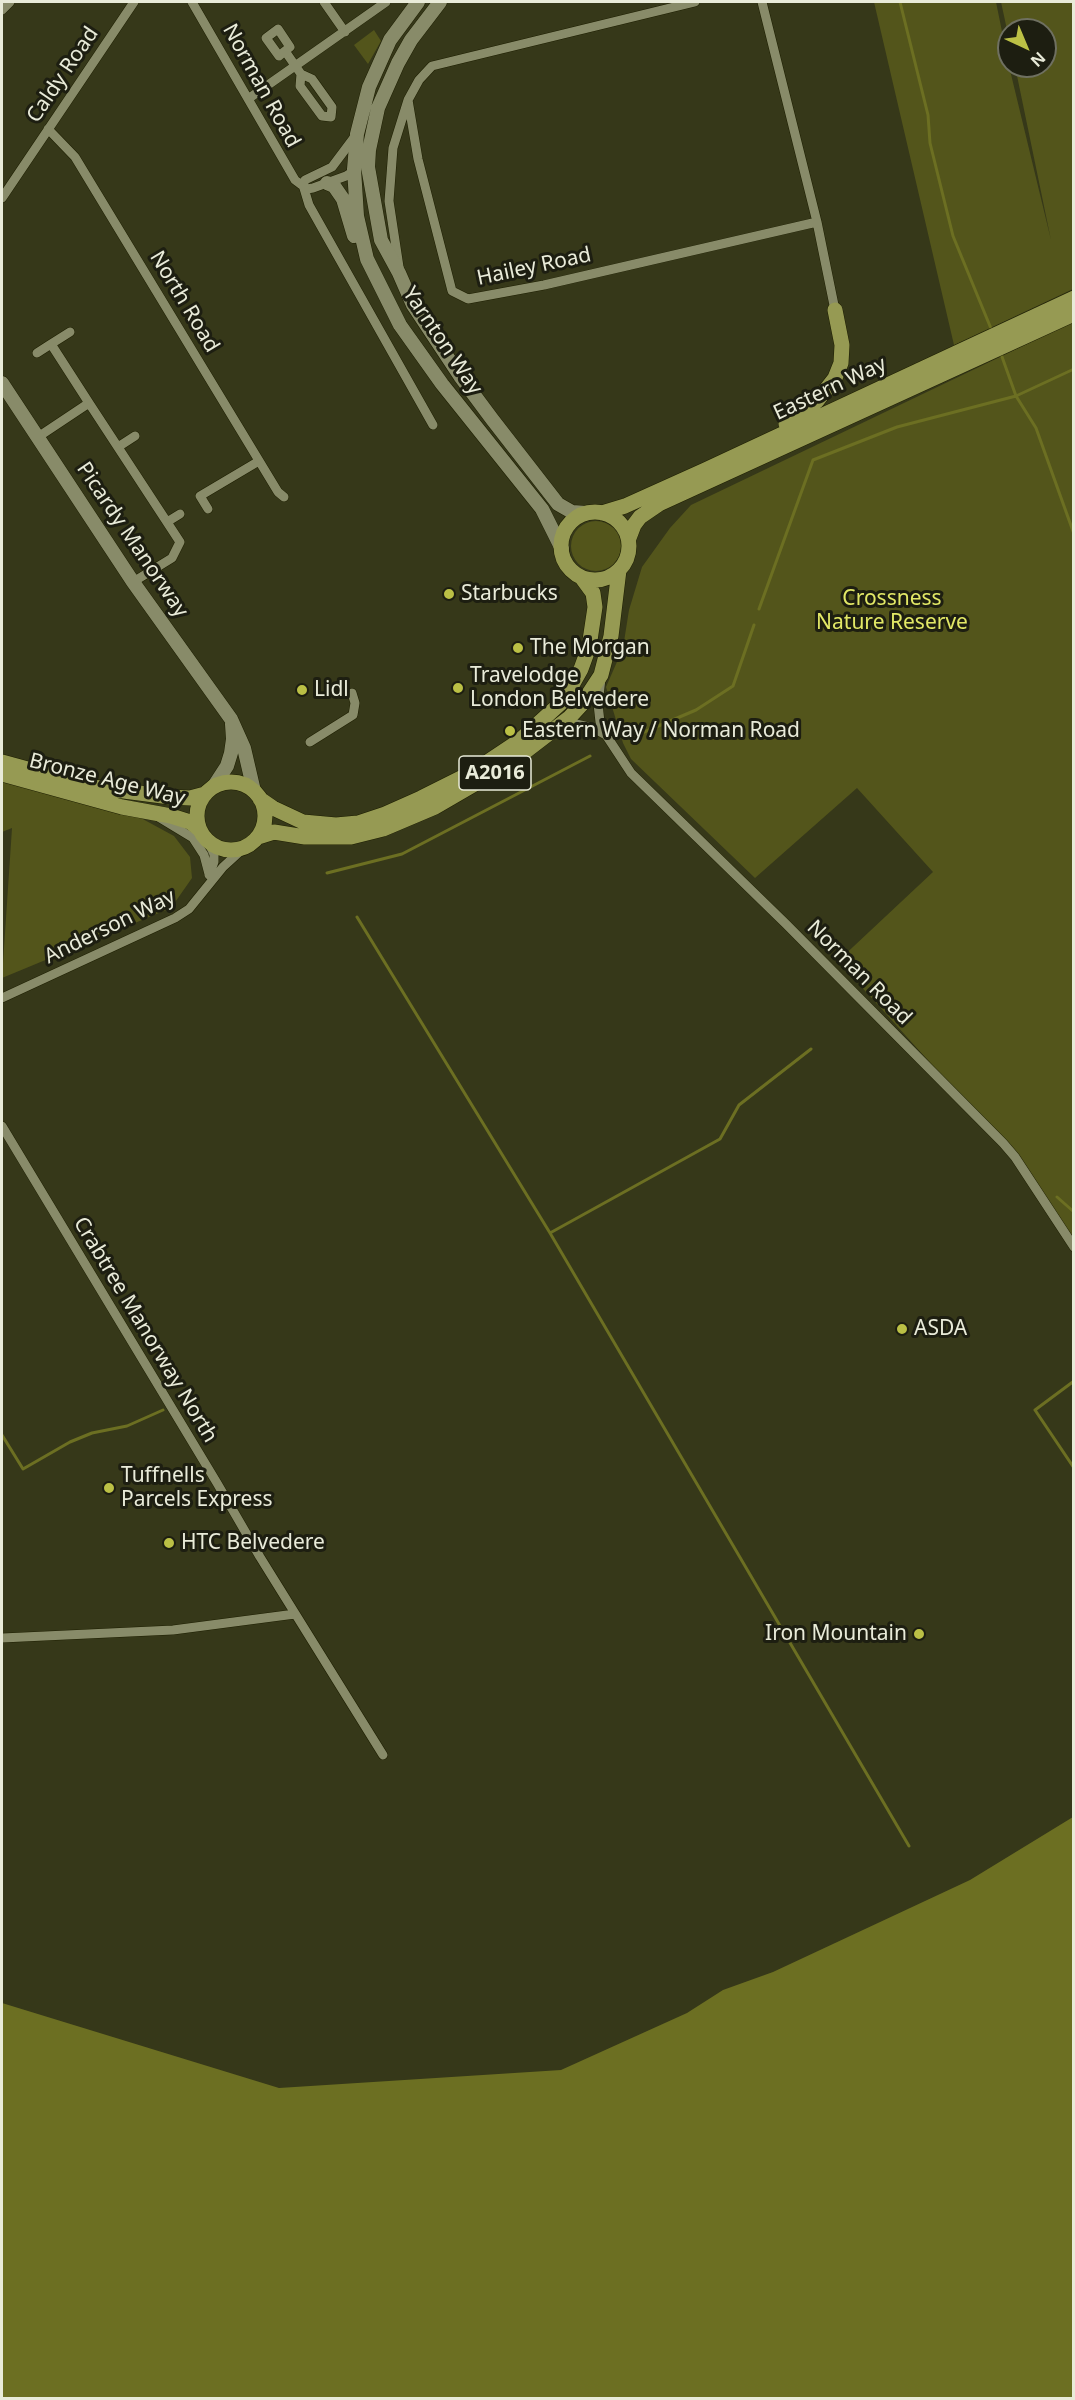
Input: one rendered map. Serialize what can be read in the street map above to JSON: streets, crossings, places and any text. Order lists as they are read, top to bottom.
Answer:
{
  "streets": {
    "main road": ["Eastern Way", "A2016", "Bronze Age Way"],
    "street": [
      "Caldy Road",
      "Norman Road",
      "Hailey Road",
      "North Road",
      "Yarnton Way",
      "Picardy Manorway",
      "Anderson Way",
      "Crabtree Manorway North"
    ]
  },
  "crossings": [
    ["Caldy Road", "North Road"],
    ["Norman Road", "A2016"],
    ["Yarnton Way", "Eastern Way"],
    ["Yarnton Way", "A2016"],
    ["Eastern Way", "A2016"],
    ["Picardy Manorway", "A2016"],
    ["Picardy Manorway", "Bronze Age Way"],
    ["Picardy Manorway", "Anderson Way"],
    ["A2016", "Bronze Age Way"],
    ["A2016", "Anderson Way"],
    ["Bronze Age Way", "Anderson Way"]
  ],
  "parks": ["Crossness Nature Reserve"],
  "places": [
    "Starbucks",
    "The Morgan",
    "Travelodge London Belvedere",
    "Lidl",
    "Eastern Way / Norman Road",
    "ASDA",
    "Tuffnells Parcels Express",
    "HTC Belvedere",
    "Iron Mountain"
  ],
  "north": "bottom right"
}
